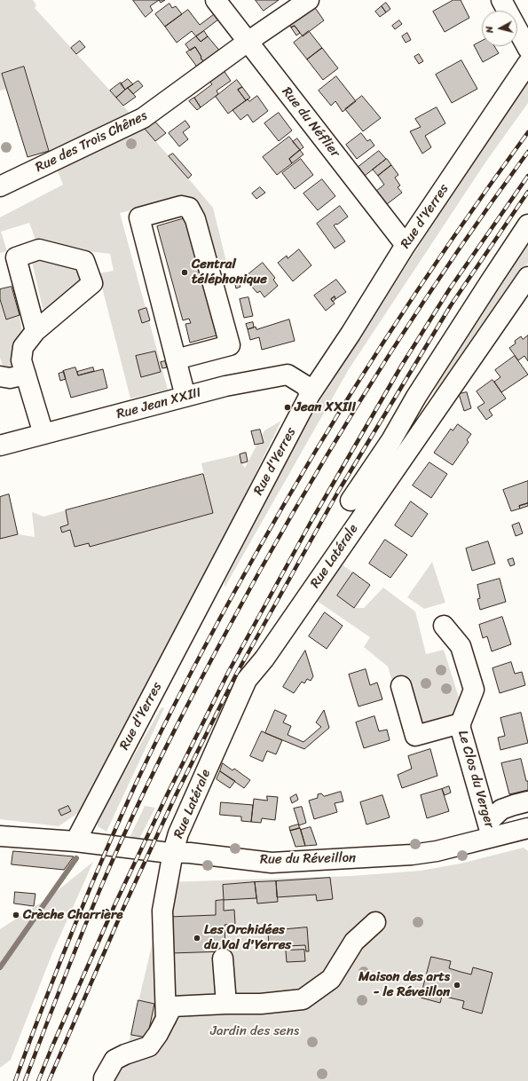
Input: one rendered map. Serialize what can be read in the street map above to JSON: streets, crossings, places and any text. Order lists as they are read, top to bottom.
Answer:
{
  "streets": {
    "street": [
      "Rue du Néflier",
      "Rue des Trois Chênes",
      "Rue d'Yerres",
      "Rue Jean XXIII",
      "Rue Latérale",
      "Le Clos du Verger",
      "Rue du Réveillon"
    ]
  },
  "crossings": [
    ["Rue du Néflier", "Rue des Trois Chênes"],
    ["Rue du Néflier", "Rue d'Yerres"],
    ["Rue d'Yerres", "Rue Jean XXIII"],
    ["Rue d'Yerres", "Rue du Réveillon"],
    ["Rue Latérale", "Rue du Réveillon"],
    ["Le Clos du Verger", "Rue du Réveillon"]
  ],
  "parks": ["Jardin des sens"],
  "places": [
    "Central téléphonique",
    "Jean XXIII",
    "Crèche Charrière",
    "Les Orchidées du Val d'Yerres",
    "Maison des arts - le Réveillon"
  ],
  "north": "left"
}
